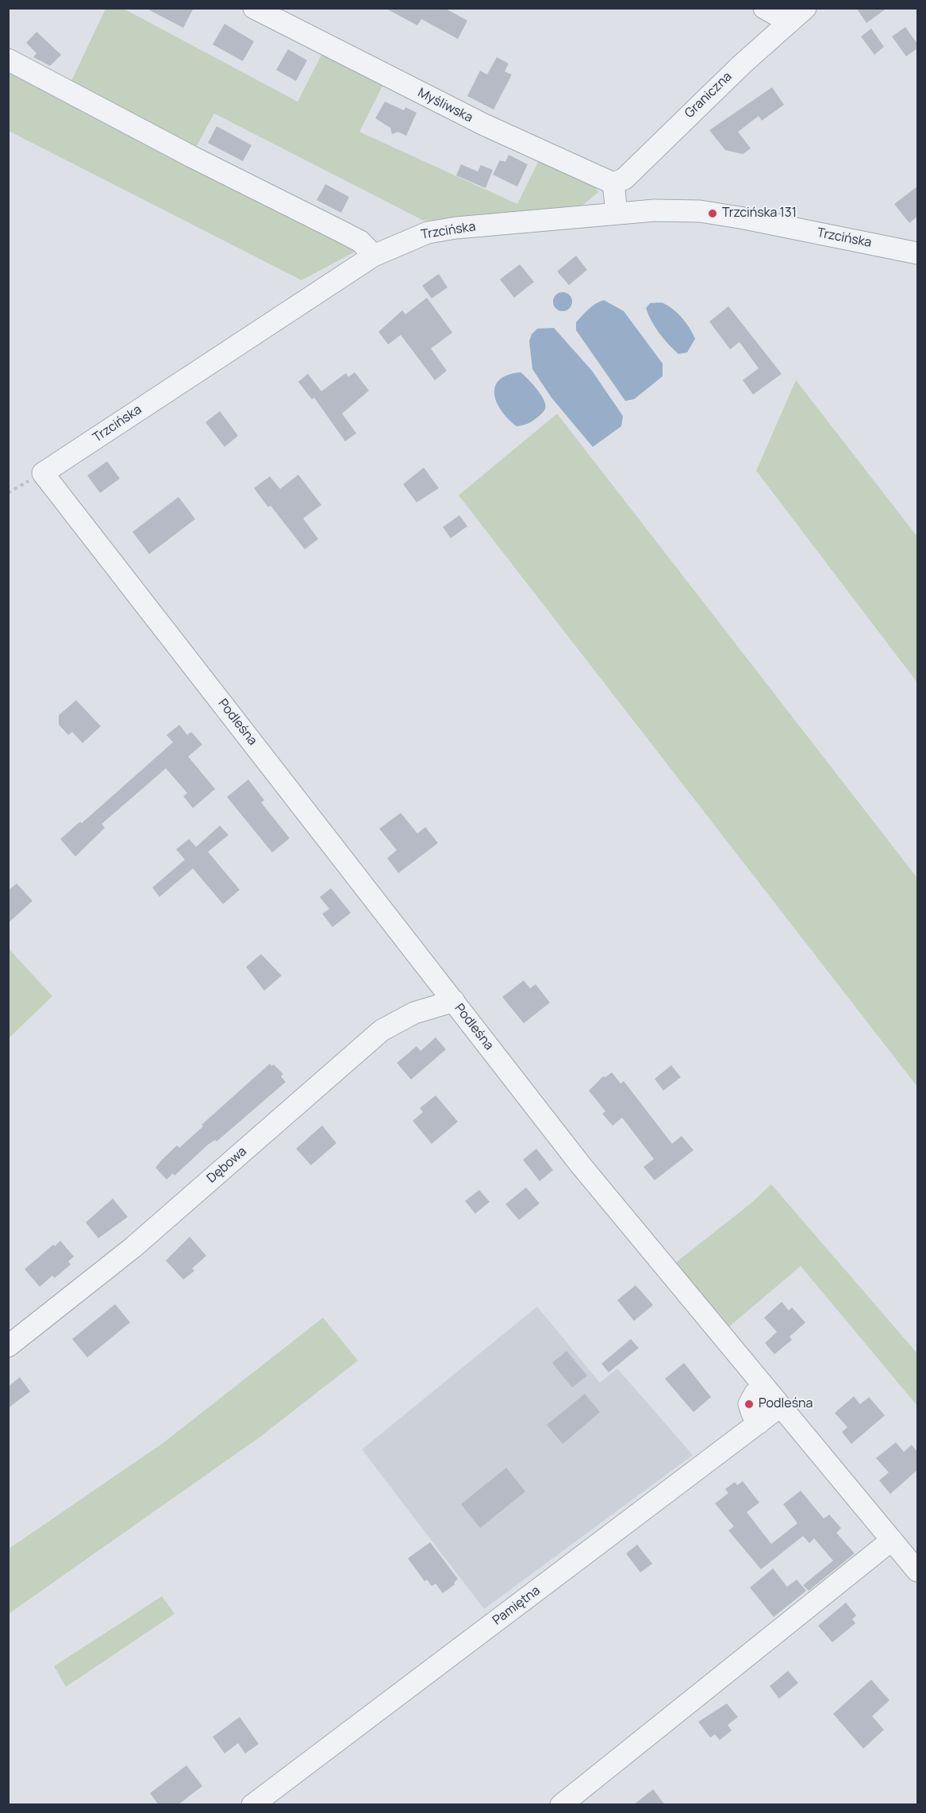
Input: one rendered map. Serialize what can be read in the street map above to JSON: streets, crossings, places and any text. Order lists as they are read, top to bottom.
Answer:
{
  "streets": {
    "street": [
      "Graniczna",
      "Myśliwska",
      "Trzcińska",
      "Podleśna",
      "Dębowa",
      "Pamiętna"
    ]
  },
  "crossings": [
    ["Graniczna", "Myśliwska"],
    ["Trzcińska", "Podleśna"],
    ["Podleśna", "Dębowa"],
    ["Podleśna", "Pamiętna"]
  ],
  "places": ["Trzcińska 131", "Podleśna"]
}
